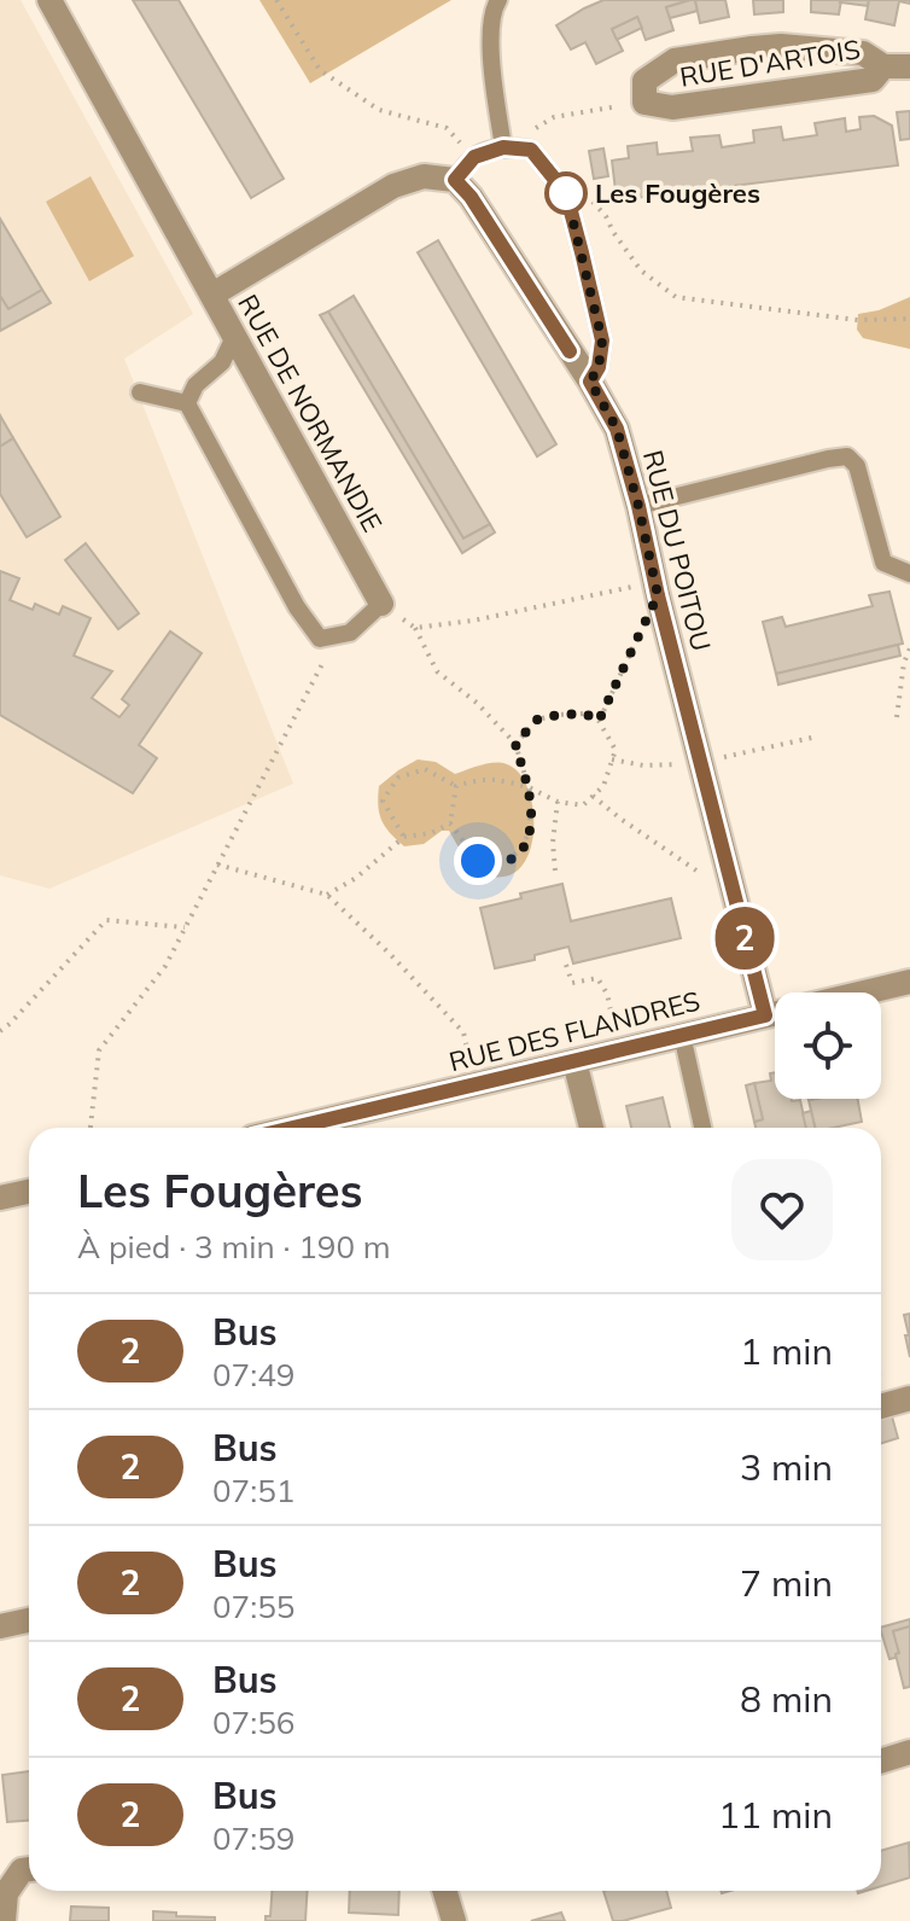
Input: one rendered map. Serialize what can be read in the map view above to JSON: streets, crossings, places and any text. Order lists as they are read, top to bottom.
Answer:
{
  "streets": {
    "street": [
      "RUE D'ARTOIS",
      "RUE DE NORMANDIE",
      "RUE DU POITOU",
      "RUE DES FLANDRES"
    ]
  },
  "crossings": [
    ["RUE DU POITOU", "RUE DES FLANDRES"]
  ],
  "places": ["Les Fougères"],
  "lines": ["bus line 2"],
  "page": {
    "on_map": "2",
    "heading": ["Les Fougères", "À pied · 3 min · 190 m"],
    "list": [
      {
        "mark": "2",
        "name": "Bus",
        "note": "07:49",
        "value": "1 min"
      },
      {
        "mark": "2",
        "name": "Bus",
        "note": "07:51",
        "value": "3 min"
      },
      {
        "mark": "2",
        "name": "Bus",
        "note": "07:55",
        "value": "7 min"
      },
      {
        "mark": "2",
        "name": "Bus",
        "note": "07:56",
        "value": "8 min"
      },
      {
        "mark": "2",
        "name": "Bus",
        "note": "07:59",
        "value": "11 min"
      }
    ]
  }
}
